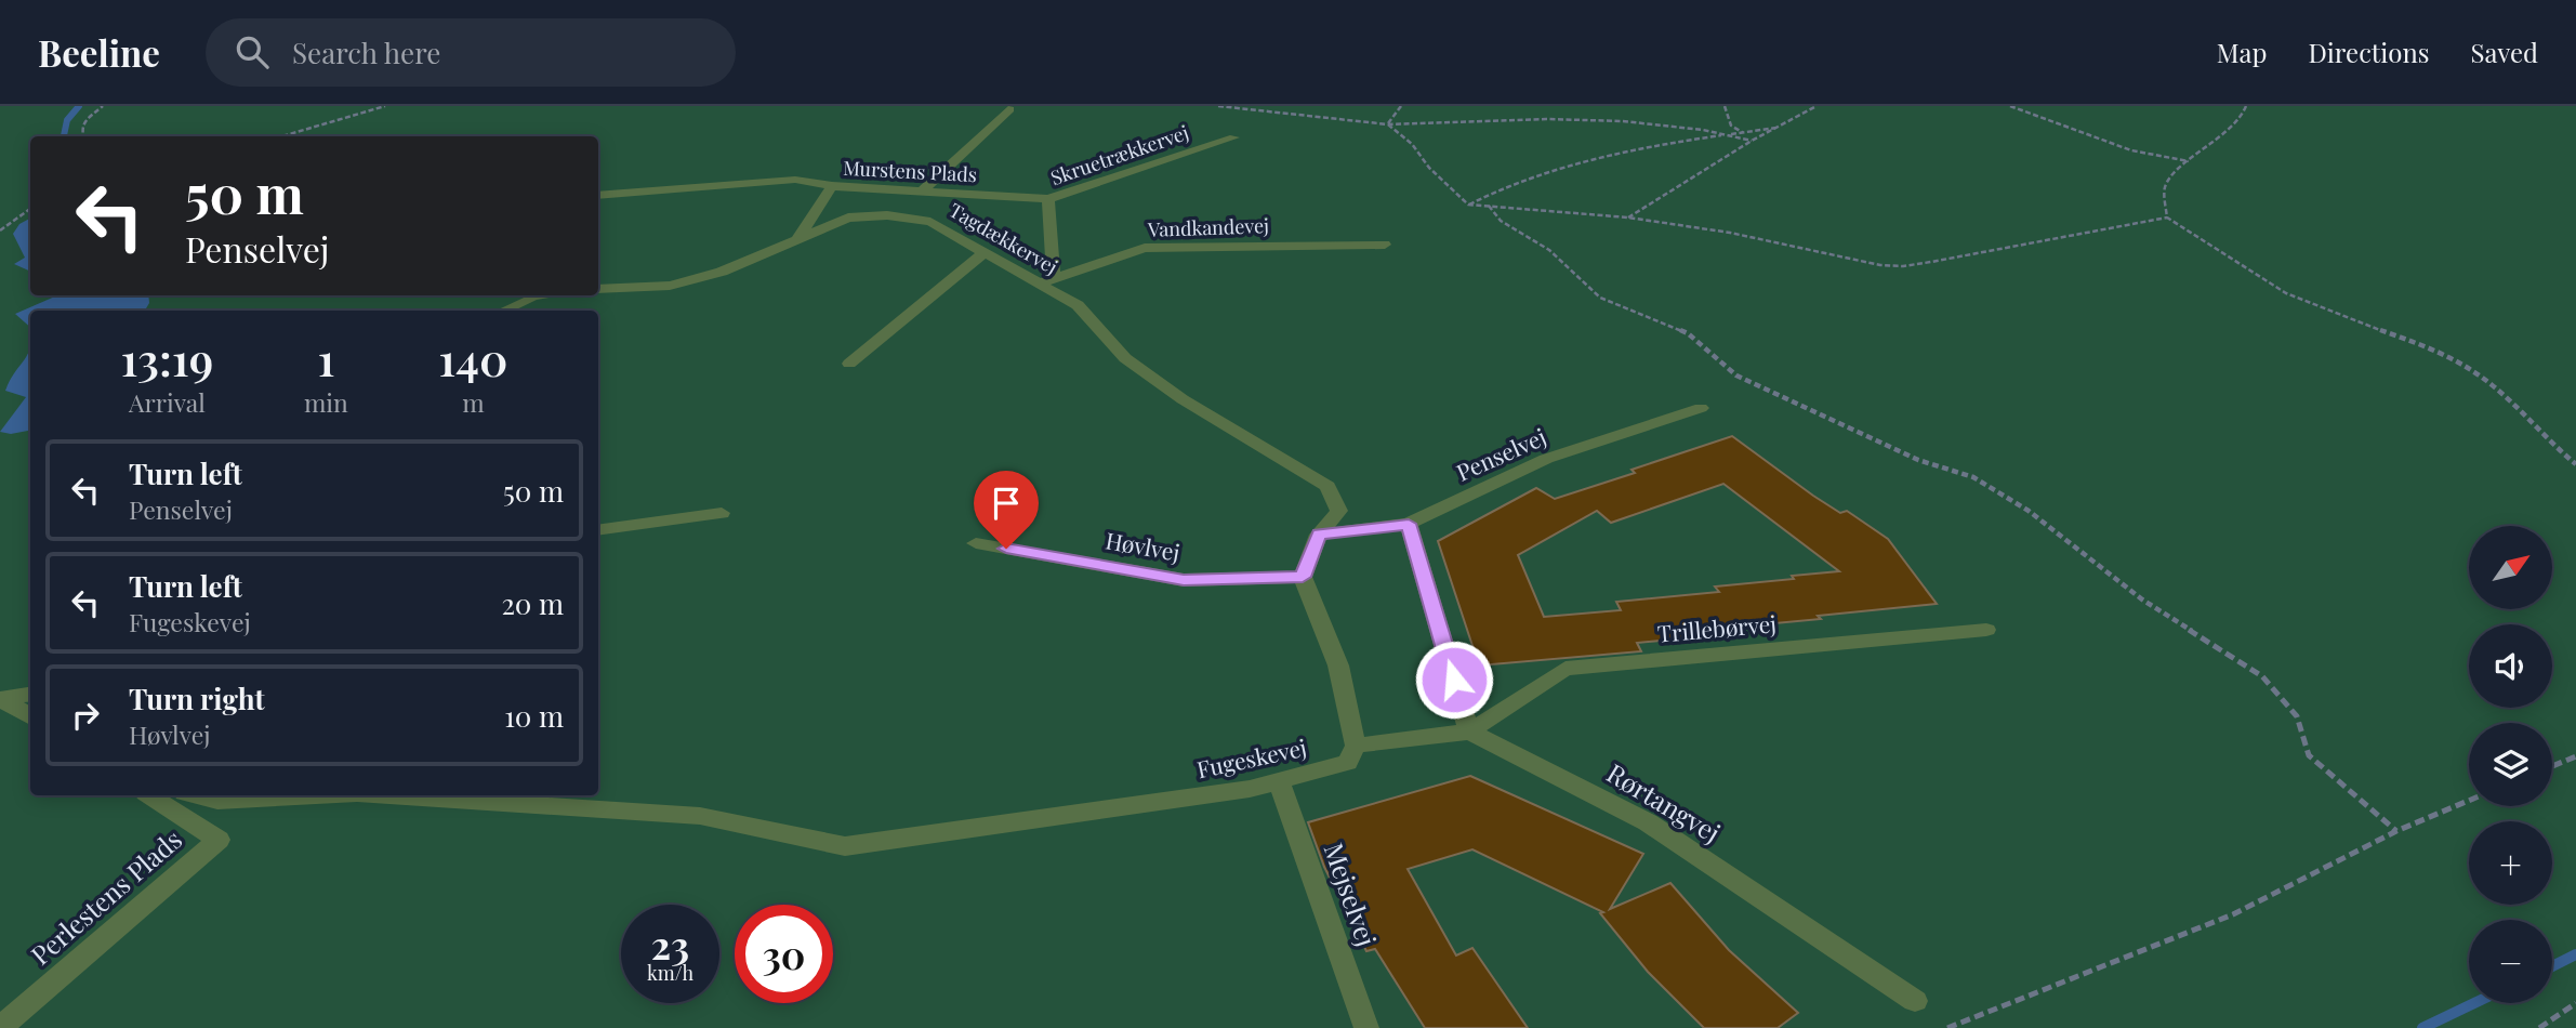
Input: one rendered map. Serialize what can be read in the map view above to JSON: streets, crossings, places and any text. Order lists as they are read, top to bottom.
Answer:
{
  "streets": {
    "street": [
      "Skruetrækkervej",
      "Murstens Plads",
      "Vandkandevej",
      "Tagdækkervej",
      "Penselvej",
      "Høvlvej",
      "Trillebørvej",
      "Fugeskevej",
      "Rørtangvej",
      "Mejselvej",
      "Perlestens Plads"
    ]
  },
  "crossings": [
    ["Skruetrækkervej", "Murstens Plads"],
    ["Skruetrækkervej", "Vandkandevej"],
    ["Murstens Plads", "Tagdækkervej"],
    ["Vandkandevej", "Tagdækkervej"],
    ["Tagdækkervej", "Penselvej"],
    ["Trillebørvej", "Rørtangvej"],
    ["Fugeskevej", "Mejselvej"]
  ],
  "north": "top right",
  "page": {
    "header": "Beeline",
    "search": "Search here",
    "nav": ["Map", "Directions", "Saved"],
    "turn": ["50 m", "Penselvej"],
    "eta": [
      "13:19",
      "Arrival",
      "1",
      "min",
      "140",
      "m"
    ],
    "list": [
      {
        "name": "Turn left",
        "note": "Penselvej",
        "value": "50 m"
      },
      {
        "name": "Turn left",
        "note": "Fugeskevej",
        "value": "20 m"
      },
      {
        "name": "Turn right",
        "note": "Høvlvej",
        "value": "10 m"
      }
    ],
    "map_buttons": ["+", "−"],
    "speed": "23 km/h",
    "limit": "30"
  }
}
